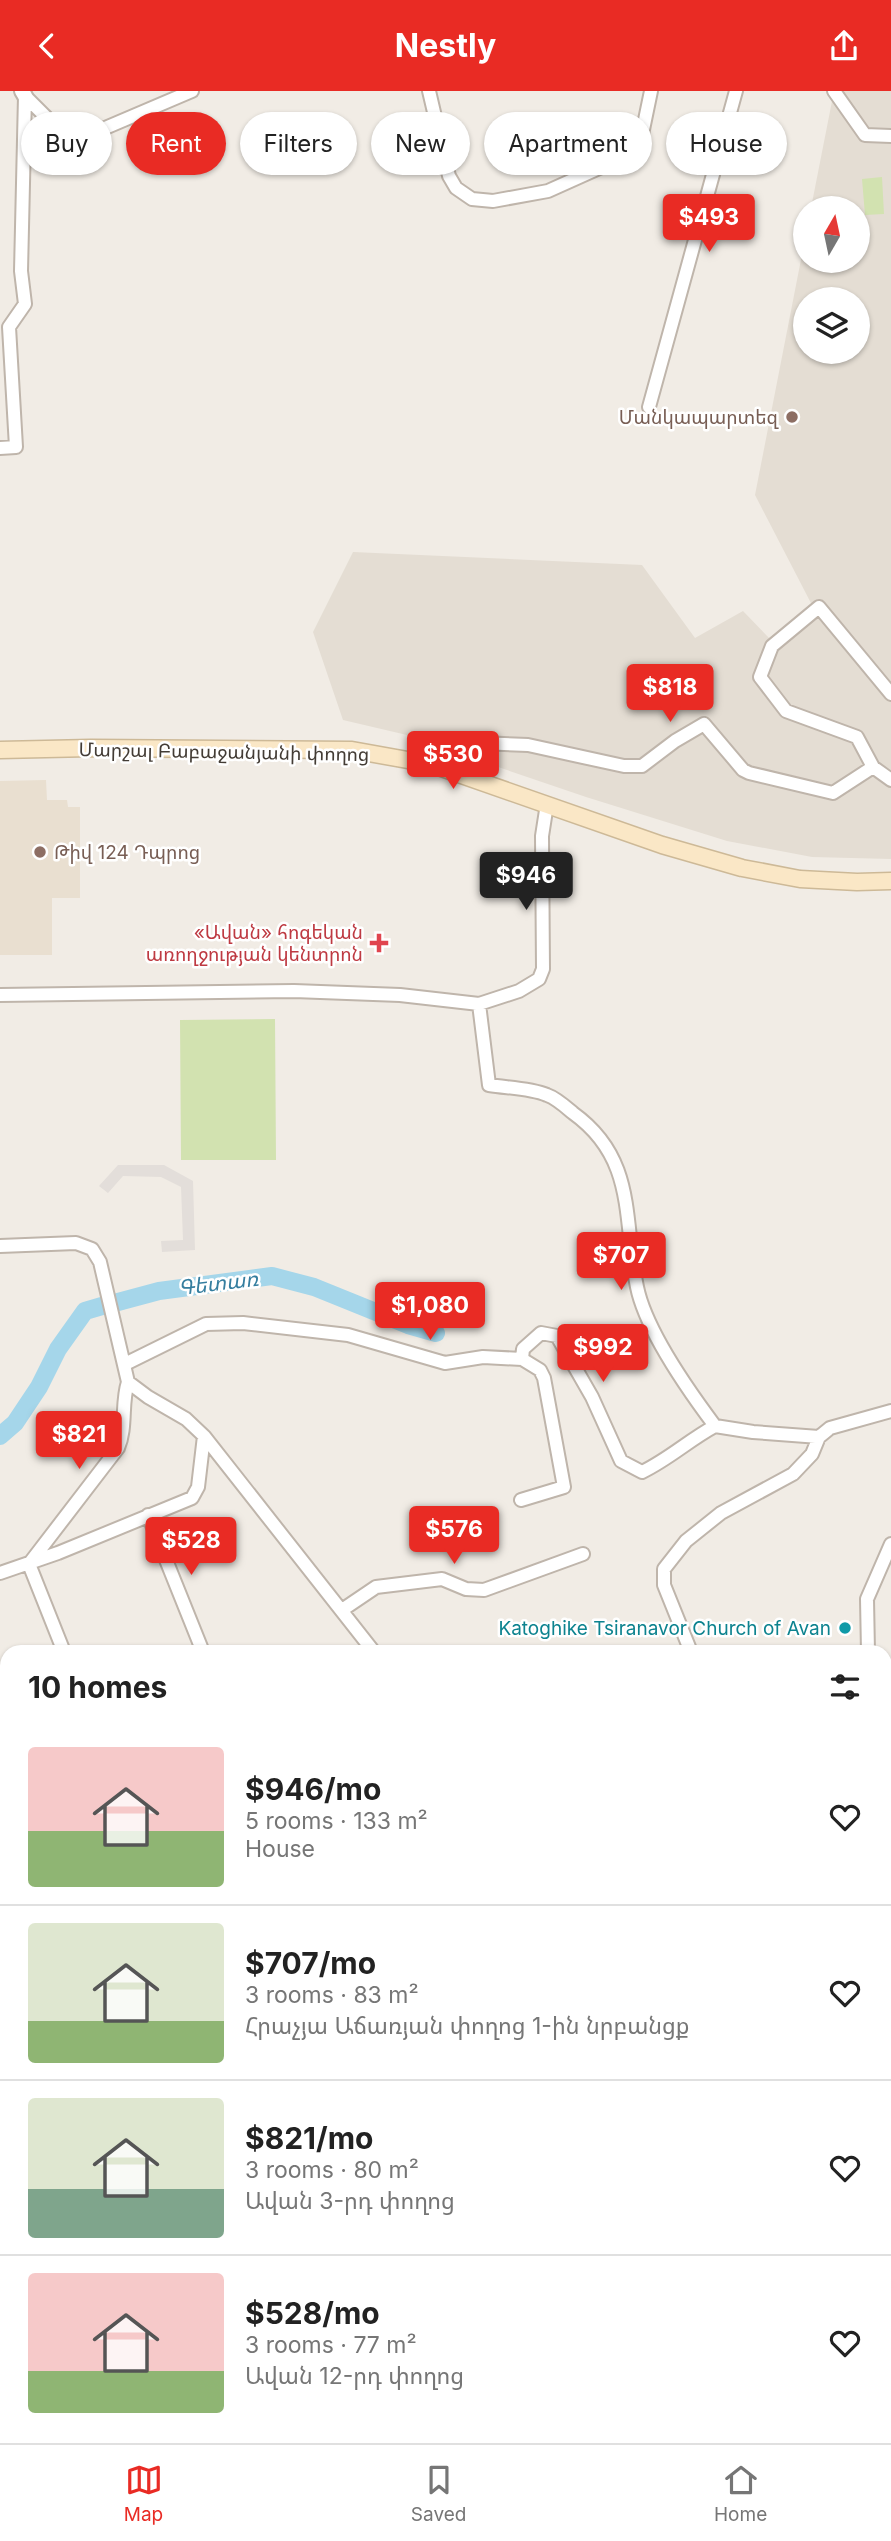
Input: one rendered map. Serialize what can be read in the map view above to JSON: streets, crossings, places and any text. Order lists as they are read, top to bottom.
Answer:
{
  "streets": {
    "main road": ["Մարշալ Բաբաջանյանի փողոց"]
  },
  "water": ["Գետառ"],
  "places": {
    "other": ["Մանկապարտեզ", "Թիվ 124 Դպրոց", "Katoghike Tsiranavor Church of Avan"],
    "health": ["«Ավան» հոգեկան առողջության կենտրոն"]
  },
  "north": "top",
  "page": {
    "header": "Nestly",
    "chip": [
      "Buy",
      "Rent",
      "Filters",
      "New",
      "Apartment",
      "House"
    ],
    "price": [
      "$493",
      "$818",
      "$530",
      "$946",
      "$707",
      "$1,080",
      "$992",
      "$821",
      "$576",
      "$528"
    ],
    "heading": "10 homes",
    "list": [
      {
        "name": "$946/mo",
        "note": "5 rooms · 133 m² · House"
      },
      {
        "name": "$707/mo",
        "note": "3 rooms · 83 m² · Հրաչյա Աճառյան փողոց 1-ին նրբանցք"
      },
      {
        "name": "$821/mo",
        "note": "3 rooms · 80 m² · Ավան 3-րդ փողոց"
      },
      {
        "name": "$528/mo",
        "note": "3 rooms · 77 m² · Ավան 12-րդ փողոց"
      }
    ],
    "tabs": ["Map", "Saved", "Home"]
  }
}
